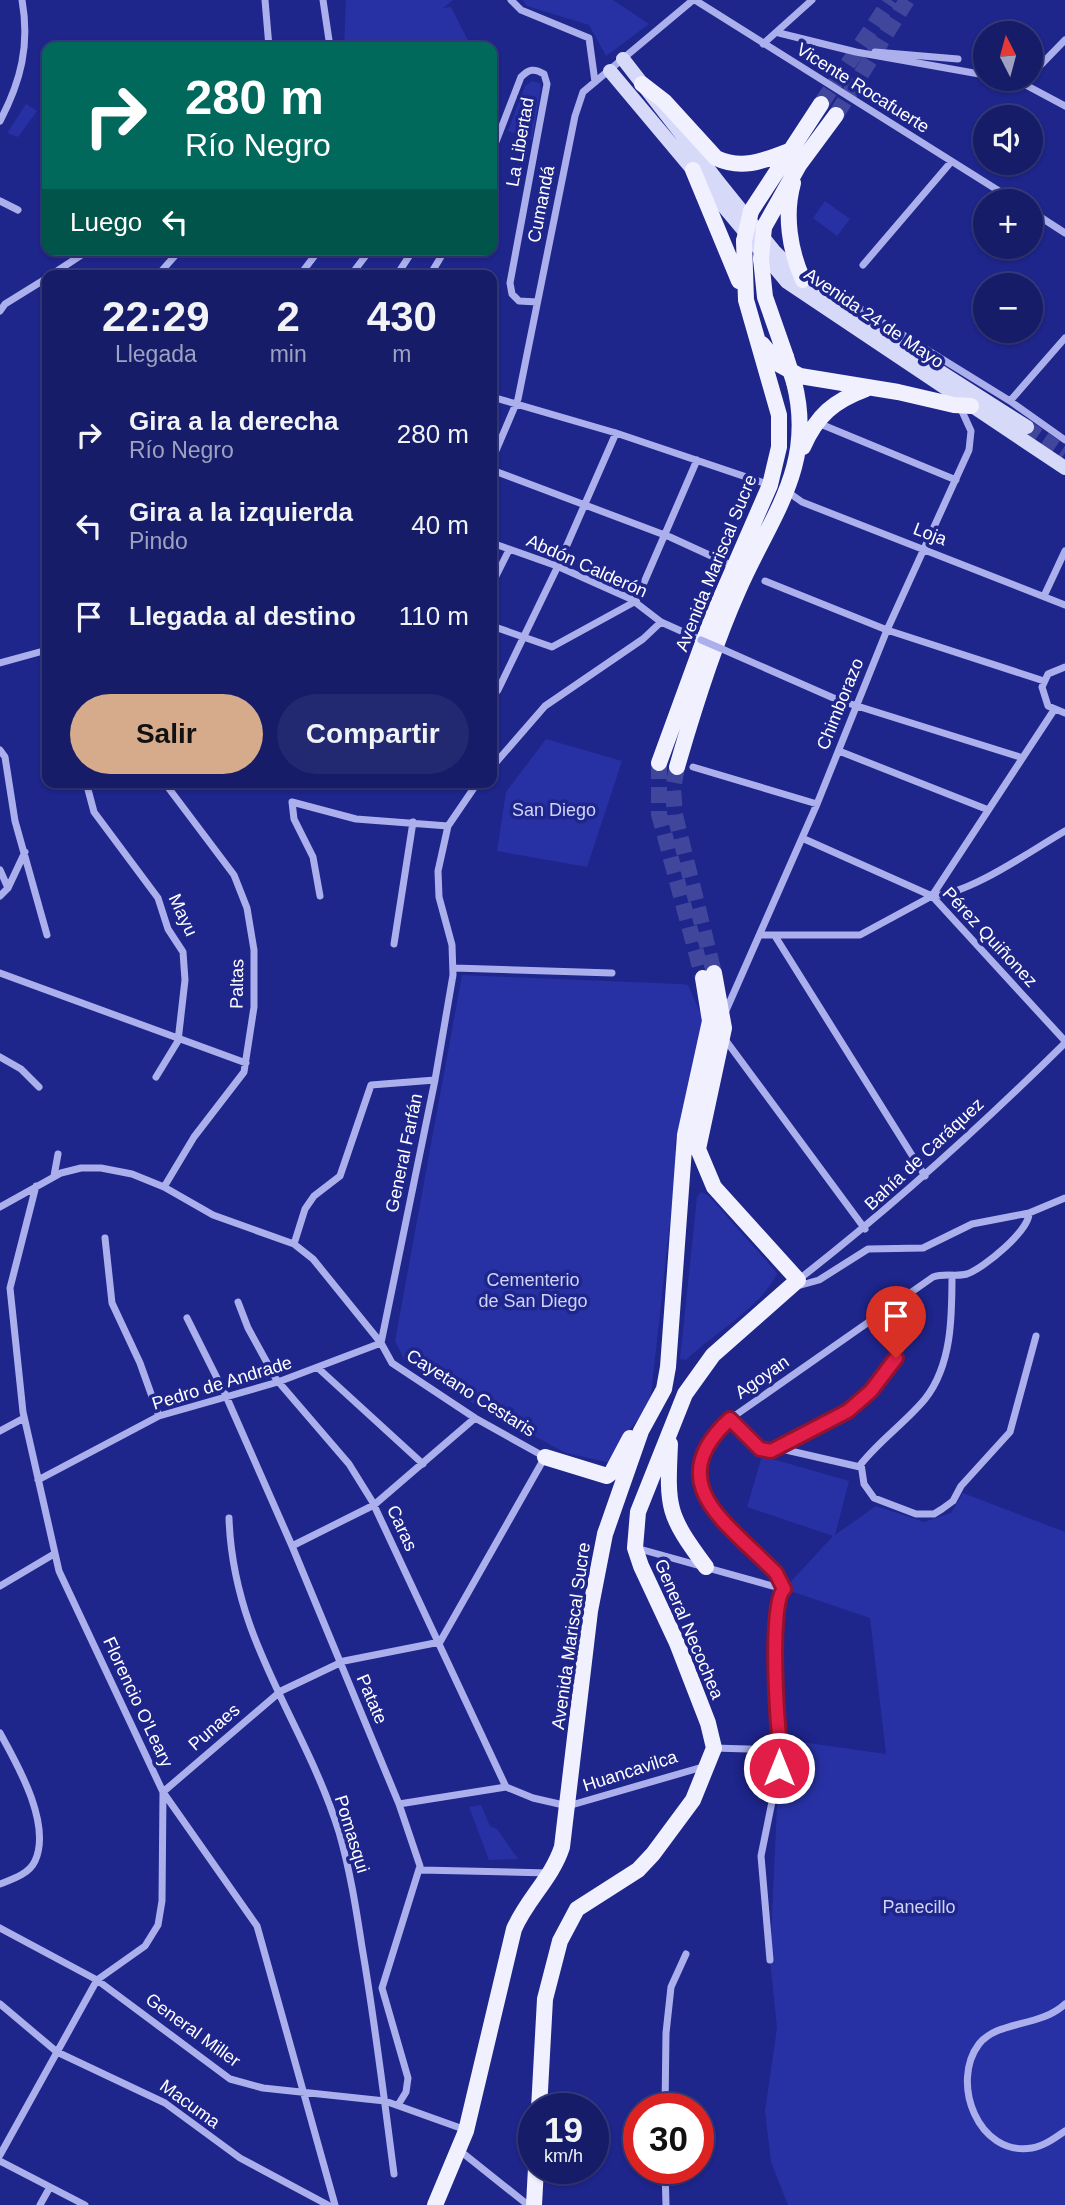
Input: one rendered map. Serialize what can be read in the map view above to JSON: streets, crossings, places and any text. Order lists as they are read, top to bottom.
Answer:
{
  "streets": {
    "main road": ["Avenida 24 de Mayo", "Avenida Mariscal Sucre", "General Necochea"],
    "street": [
      "Vicente Rocafuerte",
      "La Libertad",
      "Cumandá",
      "Loja",
      "Abdón Calderón",
      "Chimborazo",
      "Mayu",
      "Pérez Quiñonez",
      "Paltas",
      "General Farfán",
      "Bahía de Caráquez",
      "Agoyan",
      "Pedro de Andrade",
      "Cayetano Cestaris",
      "Caras",
      "Patate",
      "Florencio O'Leary",
      "Punaes",
      "Huancavilca",
      "Pomasqui",
      "General Miller",
      "Macuma"
    ]
  },
  "crossings": [
    ["Vicente Rocafuerte", "Cumandá"],
    ["La Libertad", "Cumandá"],
    ["Cumandá", "Avenida 24 de Mayo"],
    ["Avenida 24 de Mayo", "Avenida Mariscal Sucre"],
    ["Loja", "Avenida Mariscal Sucre"],
    ["Loja", "Chimborazo"],
    ["Avenida Mariscal Sucre", "Chimborazo"],
    ["Avenida Mariscal Sucre", "Huancavilca"],
    ["Avenida Mariscal Sucre", "General Miller"],
    ["Abdón Calderón", "Chimborazo"],
    ["Chimborazo", "Pérez Quiñonez"],
    ["Pérez Quiñonez", "Bahía de Caráquez"],
    ["Paltas", "Cayetano Cestaris"],
    ["General Farfán", "Pedro de Andrade"],
    ["General Farfán", "Cayetano Cestaris"],
    ["Bahía de Caráquez", "General Necochea"],
    ["Pedro de Andrade", "Cayetano Cestaris"],
    ["Pedro de Andrade", "Caras"],
    ["Pedro de Andrade", "Patate"],
    ["Pedro de Andrade", "Florencio O'Leary"],
    ["Cayetano Cestaris", "Florencio O'Leary"],
    ["Caras", "Punaes"],
    ["Caras", "Huancavilca"],
    ["Patate", "Punaes"],
    ["Patate", "Huancavilca"],
    ["Florencio O'Leary", "Punaes"],
    ["Florencio O'Leary", "General Miller"],
    ["Punaes", "Pomasqui"],
    ["Pomasqui", "General Miller"]
  ],
  "parks": ["San Diego", "Cementerio de San Diego", "Panecillo"],
  "north": "top",
  "page": {
    "map_buttons": ["+", "−"],
    "turn": ["280 m", "Río Negro"],
    "then": "Luego",
    "eta": [
      "22:29",
      "Llegada",
      "2",
      "min",
      "430",
      "m"
    ],
    "list": [
      {
        "name": "Gira a la derecha",
        "note": "Río Negro",
        "value": "280 m"
      },
      {
        "name": "Gira a la izquierda",
        "note": "Pindo",
        "value": "40 m"
      },
      {
        "name": "Llegada al destino",
        "value": "110 m"
      }
    ],
    "buttons": ["Salir", "Compartir"],
    "speed": "19 km/h",
    "limit": "30"
  }
}
